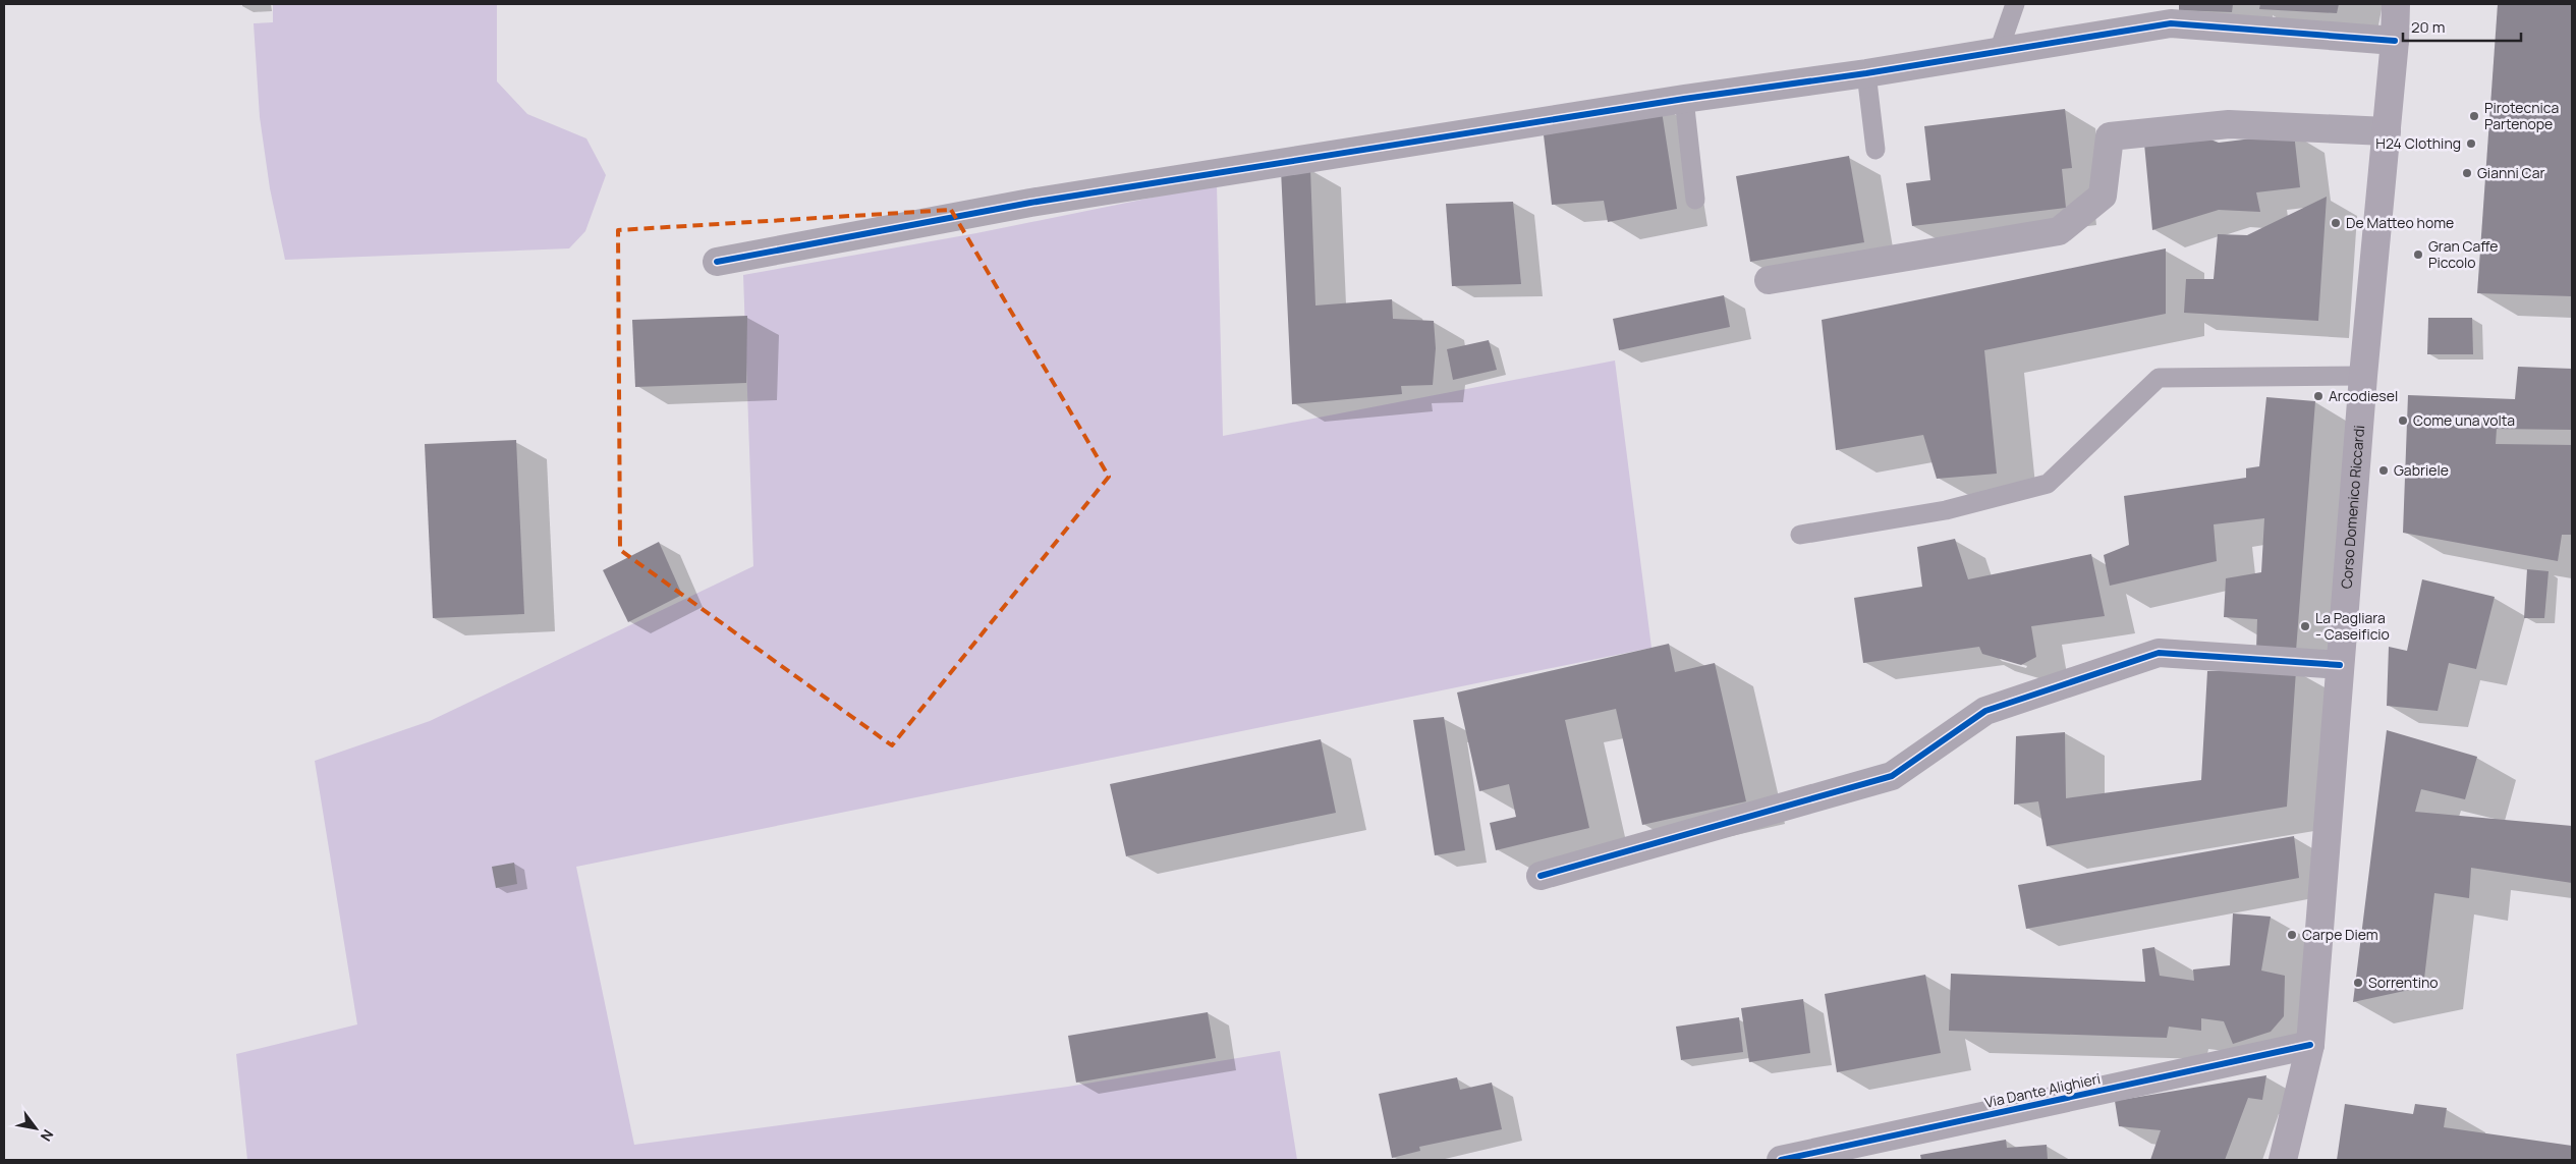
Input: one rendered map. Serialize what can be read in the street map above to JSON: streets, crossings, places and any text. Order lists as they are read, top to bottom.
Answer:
{
  "streets": {
    "main road": ["Corso Domenico Riccardi"],
    "street": ["Via Dante Alighieri"]
  },
  "crossings": [
    ["Corso Domenico Riccardi", "Via Dante Alighieri"]
  ],
  "places": [
    "Pirotecnica Partenope",
    "H24 Clothing",
    "Gianni Car",
    "De Matteo home",
    "Gran Caffe Piccolo",
    "Arcodiesel",
    "Come una volta",
    "Gabriele",
    "La Pagliara - Caseificio",
    "Carpe Diem",
    "Sorrentino"
  ],
  "scale_bar": "20 m",
  "north": "bottom right"
}
